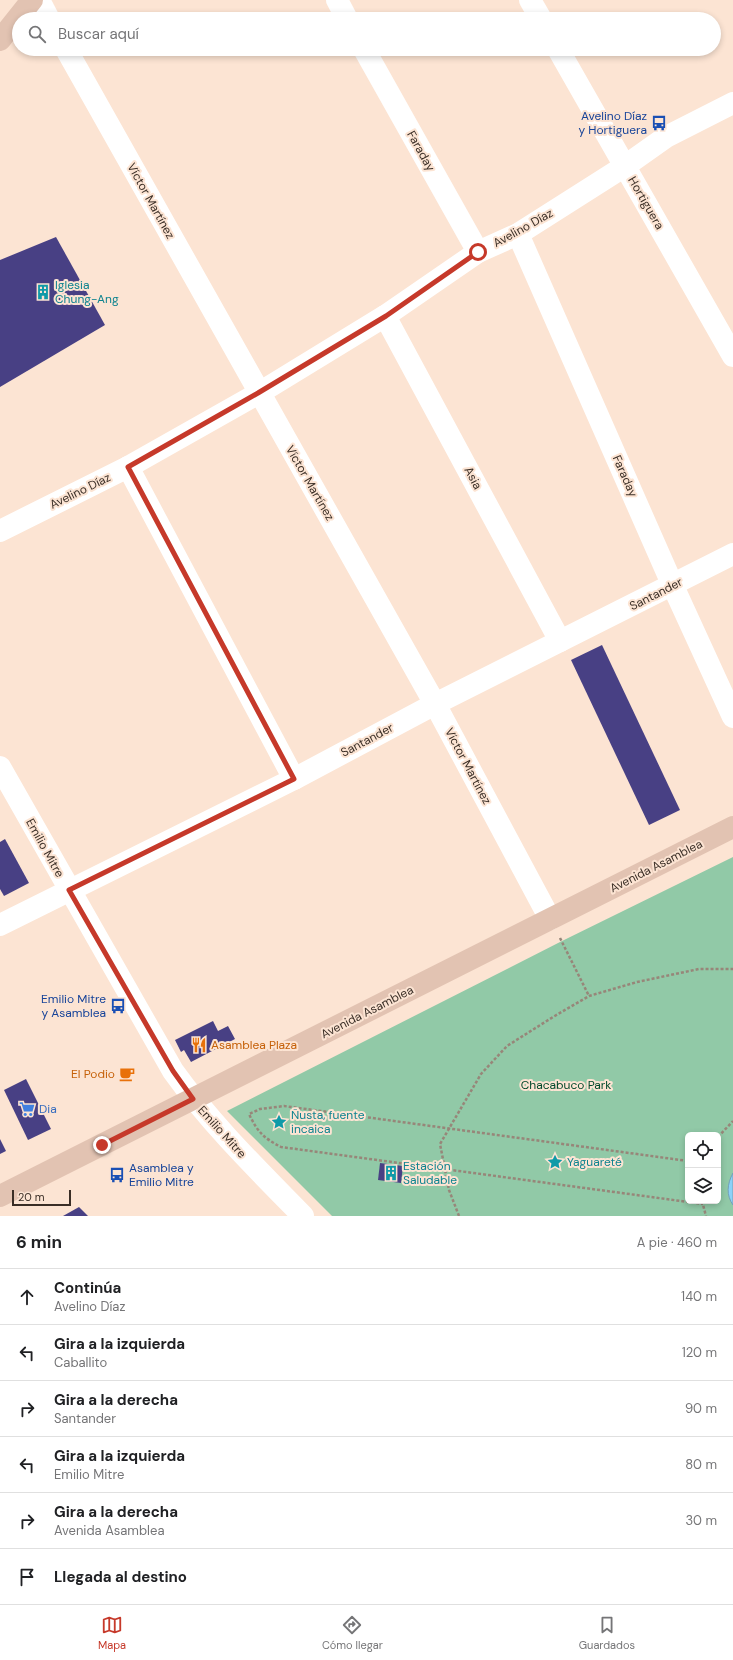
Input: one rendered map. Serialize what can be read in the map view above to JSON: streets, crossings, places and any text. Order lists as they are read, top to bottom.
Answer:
{
  "streets": {
    "main road": ["Avenida Asamblea"],
    "street": [
      "Faraday",
      "Víctor Martínez",
      "Hortiguera",
      "Avelino Díaz",
      "Asia",
      "Santander",
      "Emilio Mitre"
    ]
  },
  "crossings": [
    ["Faraday", "Avelino Díaz"],
    ["Faraday", "Santander"],
    ["Víctor Martínez", "Avelino Díaz"],
    ["Víctor Martínez", "Santander"],
    ["Víctor Martínez", "Avenida Asamblea"],
    ["Hortiguera", "Avelino Díaz"],
    ["Avelino Díaz", "Asia"],
    ["Asia", "Santander"],
    ["Santander", "Emilio Mitre"],
    ["Emilio Mitre", "Avenida Asamblea"]
  ],
  "parks": ["Chacabuco Park"],
  "places": {
    "bus stop": ["Avelino Díaz y Hortiguera", "Emilio Mitre y Asamblea", "Asamblea y Emilio Mitre"],
    "building": ["Iglesia Chung-Ang", "Estación Saludable"],
    "restaurant": ["Asamblea Plaza"],
    "cafe": ["El Podio"],
    "supermarket": ["Dia"],
    "place": ["Ñusta, fuente incaica", "Yaguareté"]
  },
  "scale_bar": "20 m",
  "page": {
    "search": "Buscar aquí",
    "scale": "20 m",
    "heading": ["6 min", "A pie · 460 m"],
    "list": [
      ["Continúa", "Avelino Díaz", "140 m"],
      ["Gira a la izquierda", "Caballito", "120 m"],
      ["Gira a la derecha", "Santander", "90 m"],
      ["Gira a la izquierda", "Emilio Mitre", "80 m"],
      ["Gira a la derecha", "Avenida Asamblea", "30 m"],
      "Llegada al destino"
    ],
    "nav": ["Mapa", "Cómo llegar", "Guardados"]
  }
}
